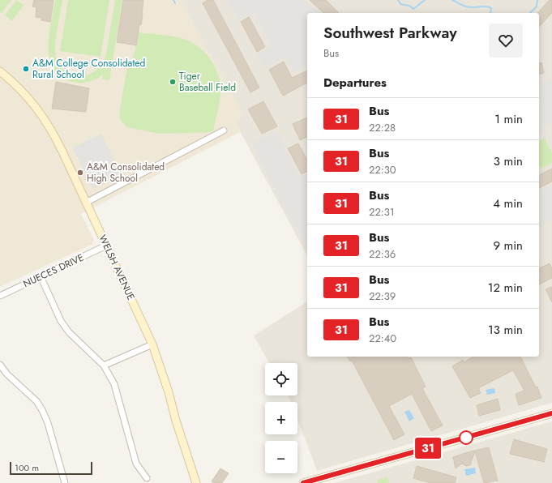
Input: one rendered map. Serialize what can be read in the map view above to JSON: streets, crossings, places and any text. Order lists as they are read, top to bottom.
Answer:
{
  "streets": {
    "main road": ["WELSH AVENUE"],
    "street": ["NUECES DRIVE"]
  },
  "crossings": [
    ["WELSH AVENUE", "NUECES DRIVE"]
  ],
  "places": ["A&M College Consolidated Rural School", "Tiger Baseball Field", "A&M Consolidated High School"],
  "lines": ["bus line 31"],
  "scale_bar": "100 m",
  "page": {
    "on_map": "31",
    "heading": [
      ["Southwest Parkway", "Bus"],
      "Departures"
    ],
    "list": [
      {
        "mark": "31",
        "name": "Bus",
        "note": "22:28",
        "value": "1 min"
      },
      {
        "mark": "31",
        "name": "Bus",
        "note": "22:30",
        "value": "3 min"
      },
      {
        "mark": "31",
        "name": "Bus",
        "note": "22:31",
        "value": "4 min"
      },
      {
        "mark": "31",
        "name": "Bus",
        "note": "22:36",
        "value": "9 min"
      },
      {
        "mark": "31",
        "name": "Bus",
        "note": "22:39",
        "value": "12 min"
      },
      {
        "mark": "31",
        "name": "Bus",
        "note": "22:40",
        "value": "13 min"
      }
    ],
    "map_buttons": ["+", "−"],
    "scale": "100 m"
  }
}
